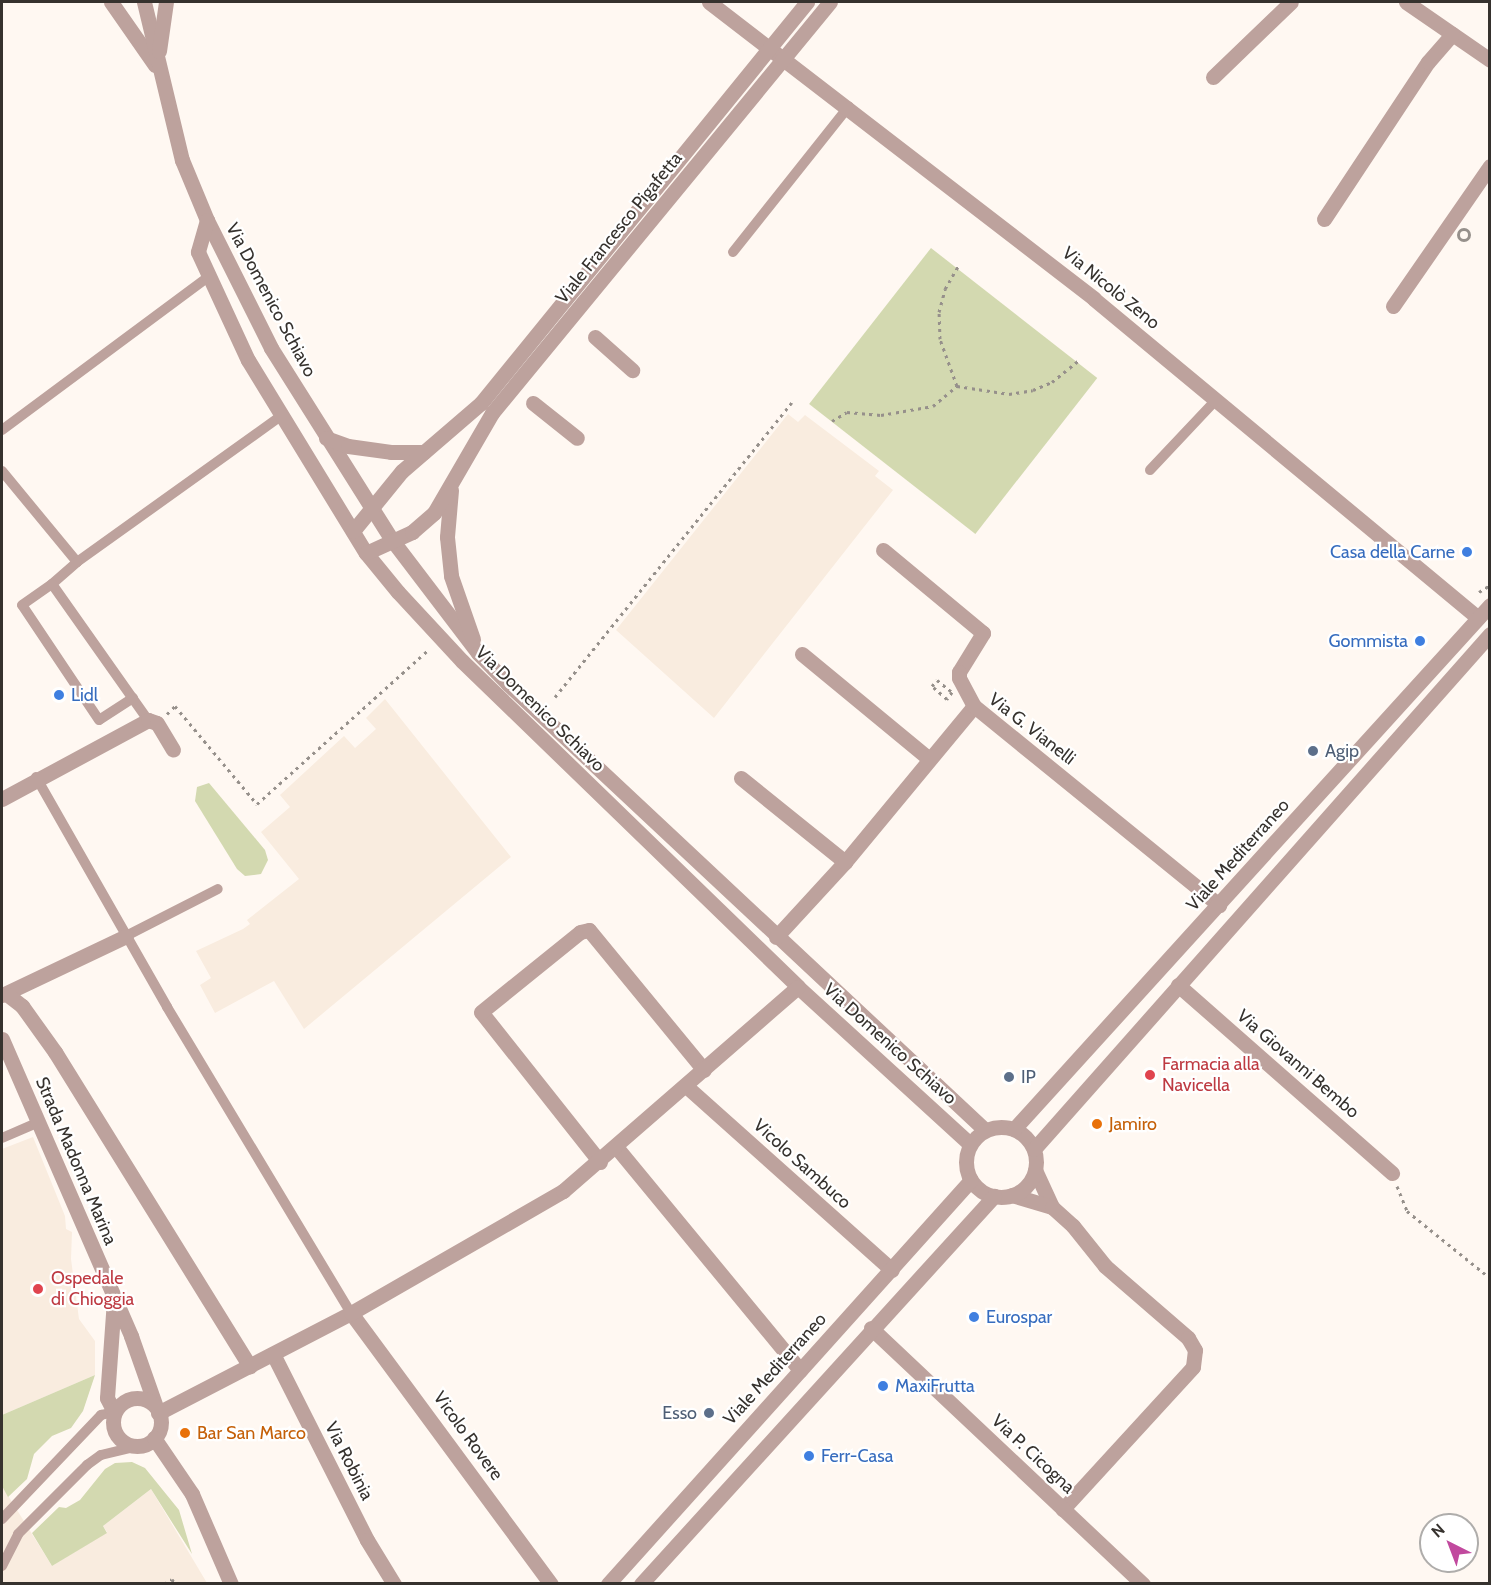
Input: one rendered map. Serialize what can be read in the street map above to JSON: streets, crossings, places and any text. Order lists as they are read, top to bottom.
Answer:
{
  "streets": {
    "street": [
      "Viale Francesco Pigafetta",
      "Via Nicolò Zeno",
      "Via Domenico Schiavo",
      "Via G. Vianelli",
      "Viale Mediterraneo",
      "Via Giovanni Bembo",
      "Strada Madonna Marina",
      "Vicolo Sambuco",
      "Vicolo Rovere",
      "Via P. Cicogna",
      "Via Robinia"
    ]
  },
  "crossings": [
    ["Viale Francesco Pigafetta", "Via Nicolò Zeno"],
    ["Viale Francesco Pigafetta", "Via Domenico Schiavo"],
    ["Via Nicolò Zeno", "Viale Mediterraneo"],
    ["Via Domenico Schiavo", "Via G. Vianelli"],
    ["Via Domenico Schiavo", "Viale Mediterraneo"],
    ["Via G. Vianelli", "Viale Mediterraneo"],
    ["Viale Mediterraneo", "Vicolo Sambuco"]
  ],
  "places": [
    "Casa della Carne",
    "Gommista",
    "Lidl",
    "Agip",
    "Farmacia alla Navicella",
    "IP",
    "Jamiro",
    "Ospedale di Chioggia",
    "Eurospar",
    "MaxiFrutta",
    "Esso",
    "Bar San Marco",
    "Ferr-Casa"
  ],
  "north": "top left"
}
